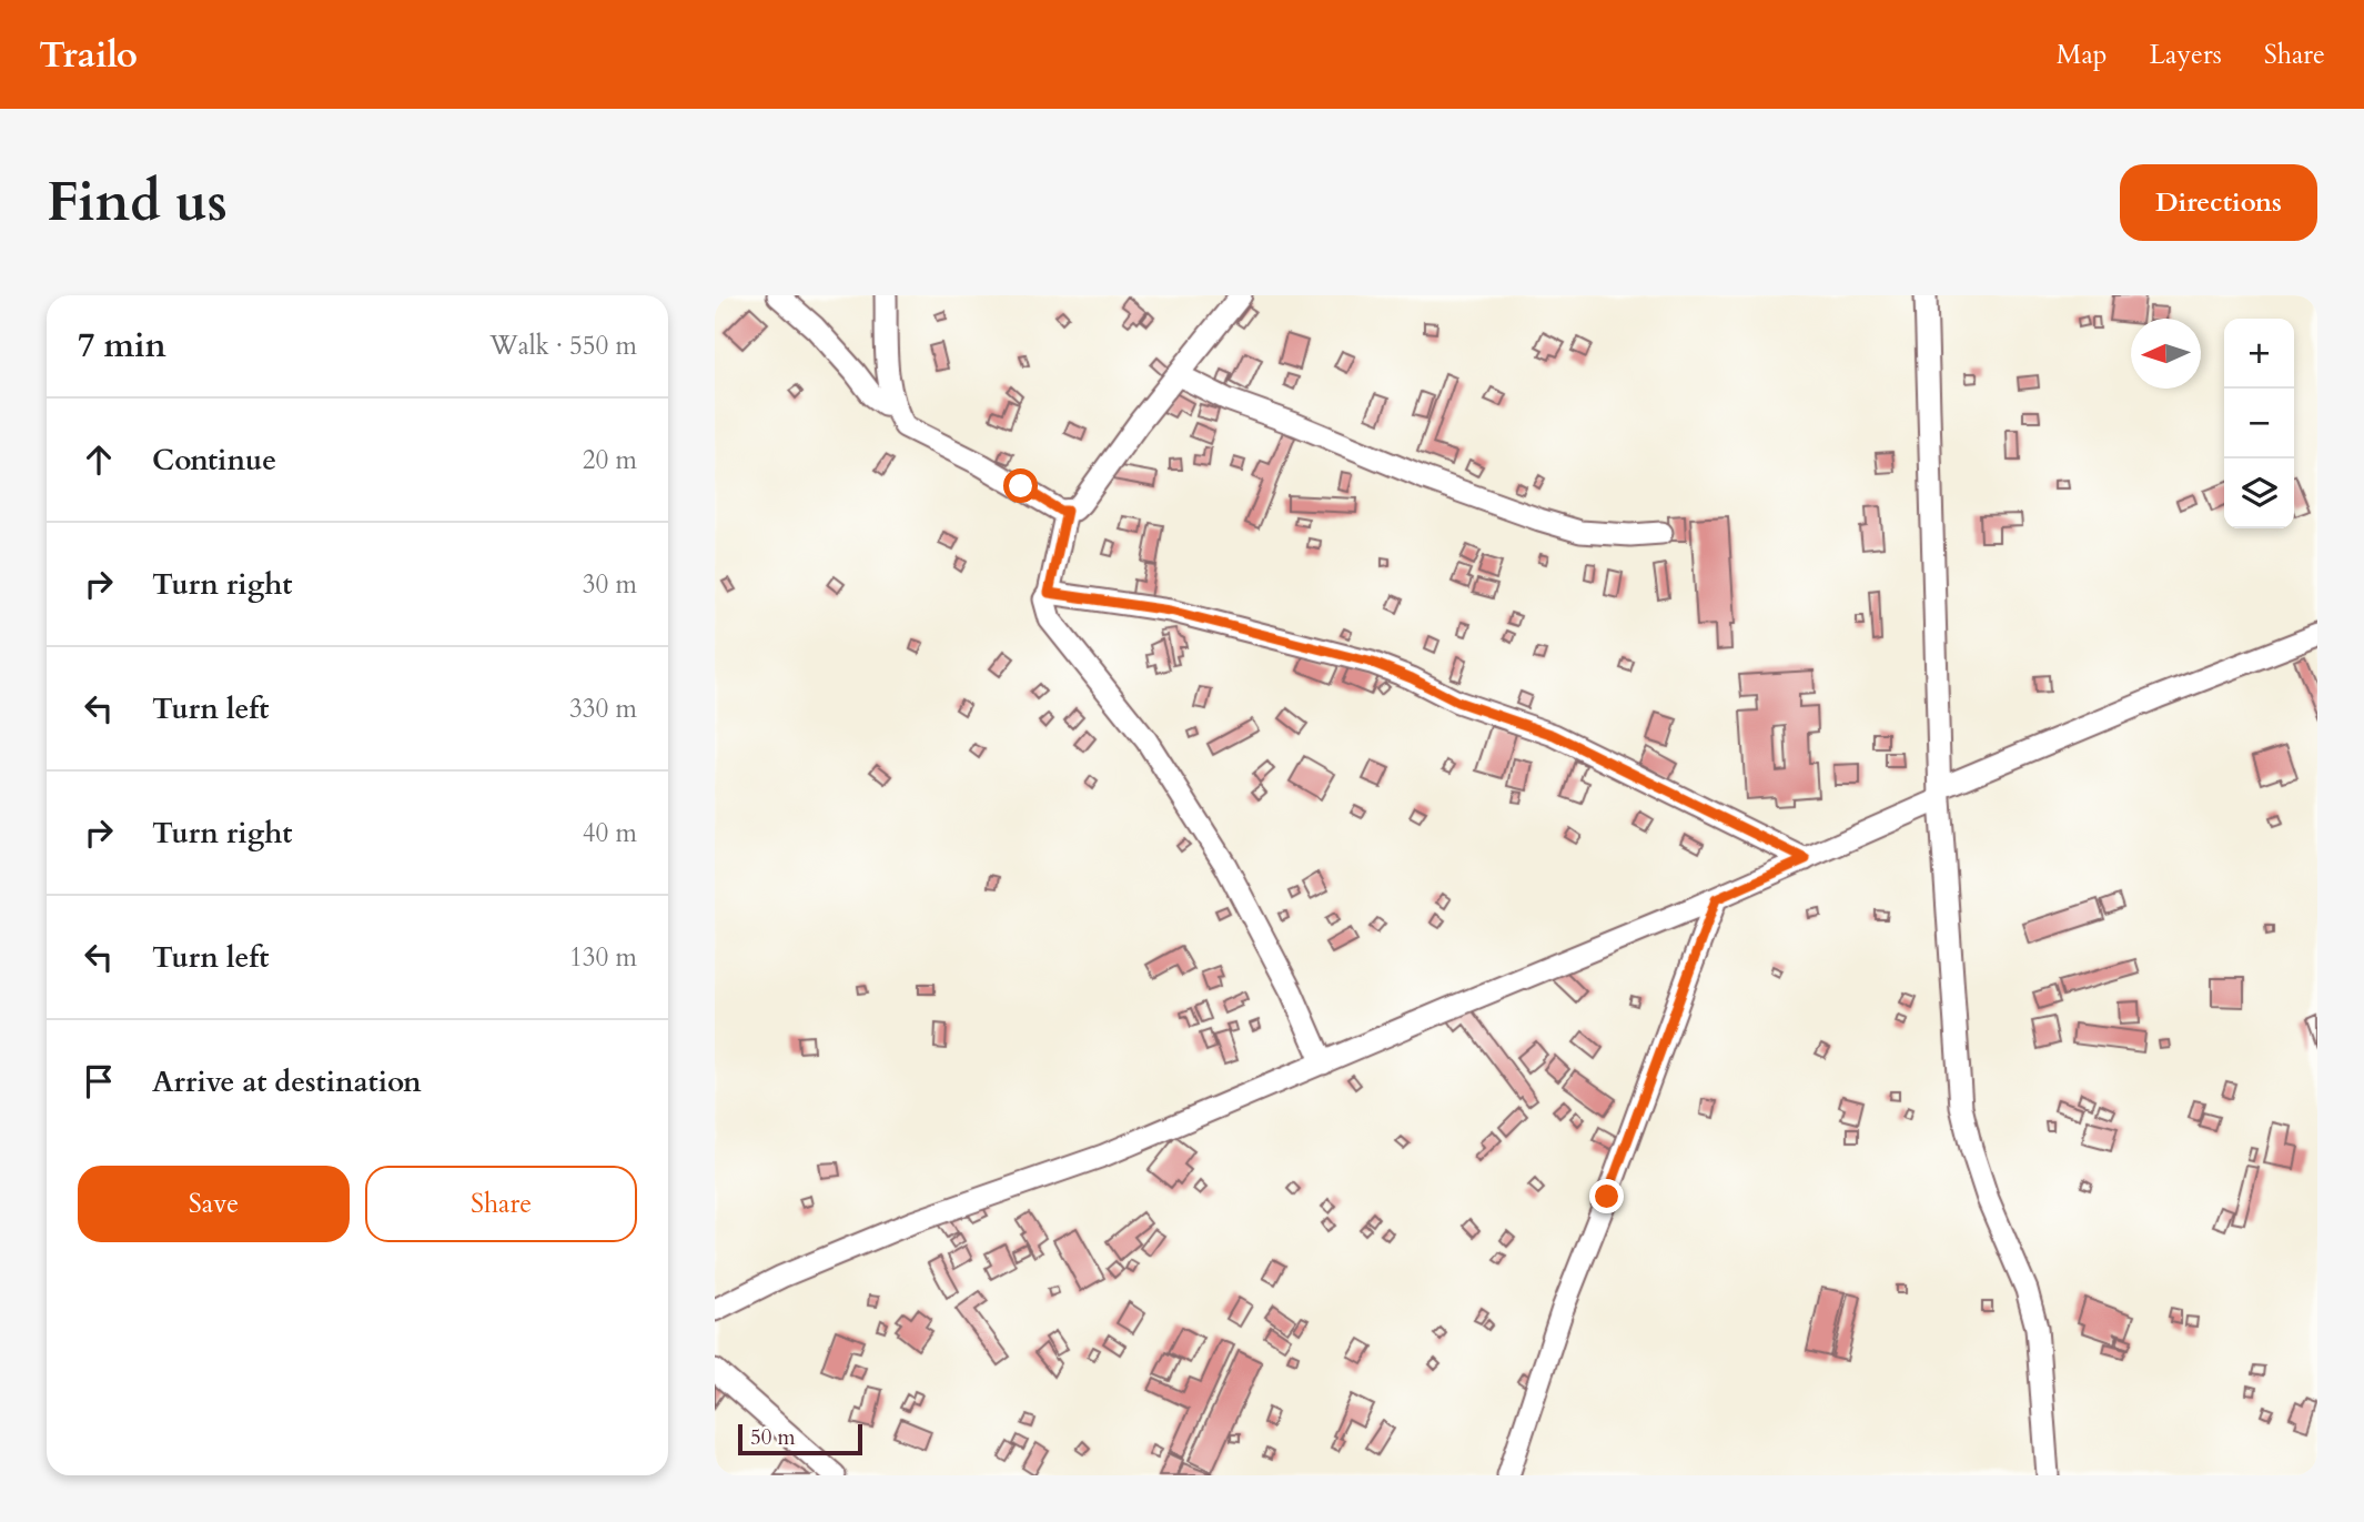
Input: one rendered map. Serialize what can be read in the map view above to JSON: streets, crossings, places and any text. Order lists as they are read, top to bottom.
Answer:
{
  "scale_bar": "50 m",
  "north": "left",
  "page": {
    "header": "Trailo",
    "nav": ["Map", "Layers", "Share"],
    "buttons": [
      "Directions",
      ["Save", "Share"]
    ],
    "title": "Find us",
    "heading": ["7 min", "Walk · 550 m"],
    "map_buttons": ["+", "−"],
    "list": [
      ["Continue", "20 m"],
      ["Turn right", "30 m"],
      ["Turn left", "330 m"],
      ["Turn right", "40 m"],
      ["Turn left", "130 m"],
      "Arrive at destination"
    ],
    "scale": "50 m"
  }
}
